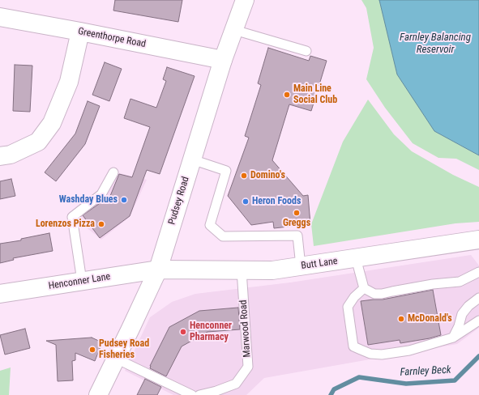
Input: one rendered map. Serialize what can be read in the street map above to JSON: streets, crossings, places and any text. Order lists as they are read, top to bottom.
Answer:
{
  "streets": {
    "street": [
      "Greenthorpe Road",
      "Pudsey Road",
      "Butt Lane",
      "Henconner Lane"
    ],
    "lane": ["Marwood Road"]
  },
  "crossings": [
    ["Greenthorpe Road", "Pudsey Road"],
    ["Pudsey Road", "Butt Lane"],
    ["Pudsey Road", "Henconner Lane"],
    ["Butt Lane", "Henconner Lane"],
    ["Butt Lane", "Marwood Road"]
  ],
  "water": ["Farnley Balancing Reservoir", "Farnley Beck"],
  "places": [
    "Main Line Social Club",
    "Domino's",
    "Washday Blues",
    "Heron Foods",
    "Greggs",
    "Lorenzos Pizza",
    "McDonald's",
    "Henconner Pharmacy",
    "Pudsey Road Fisheries"
  ]
}
